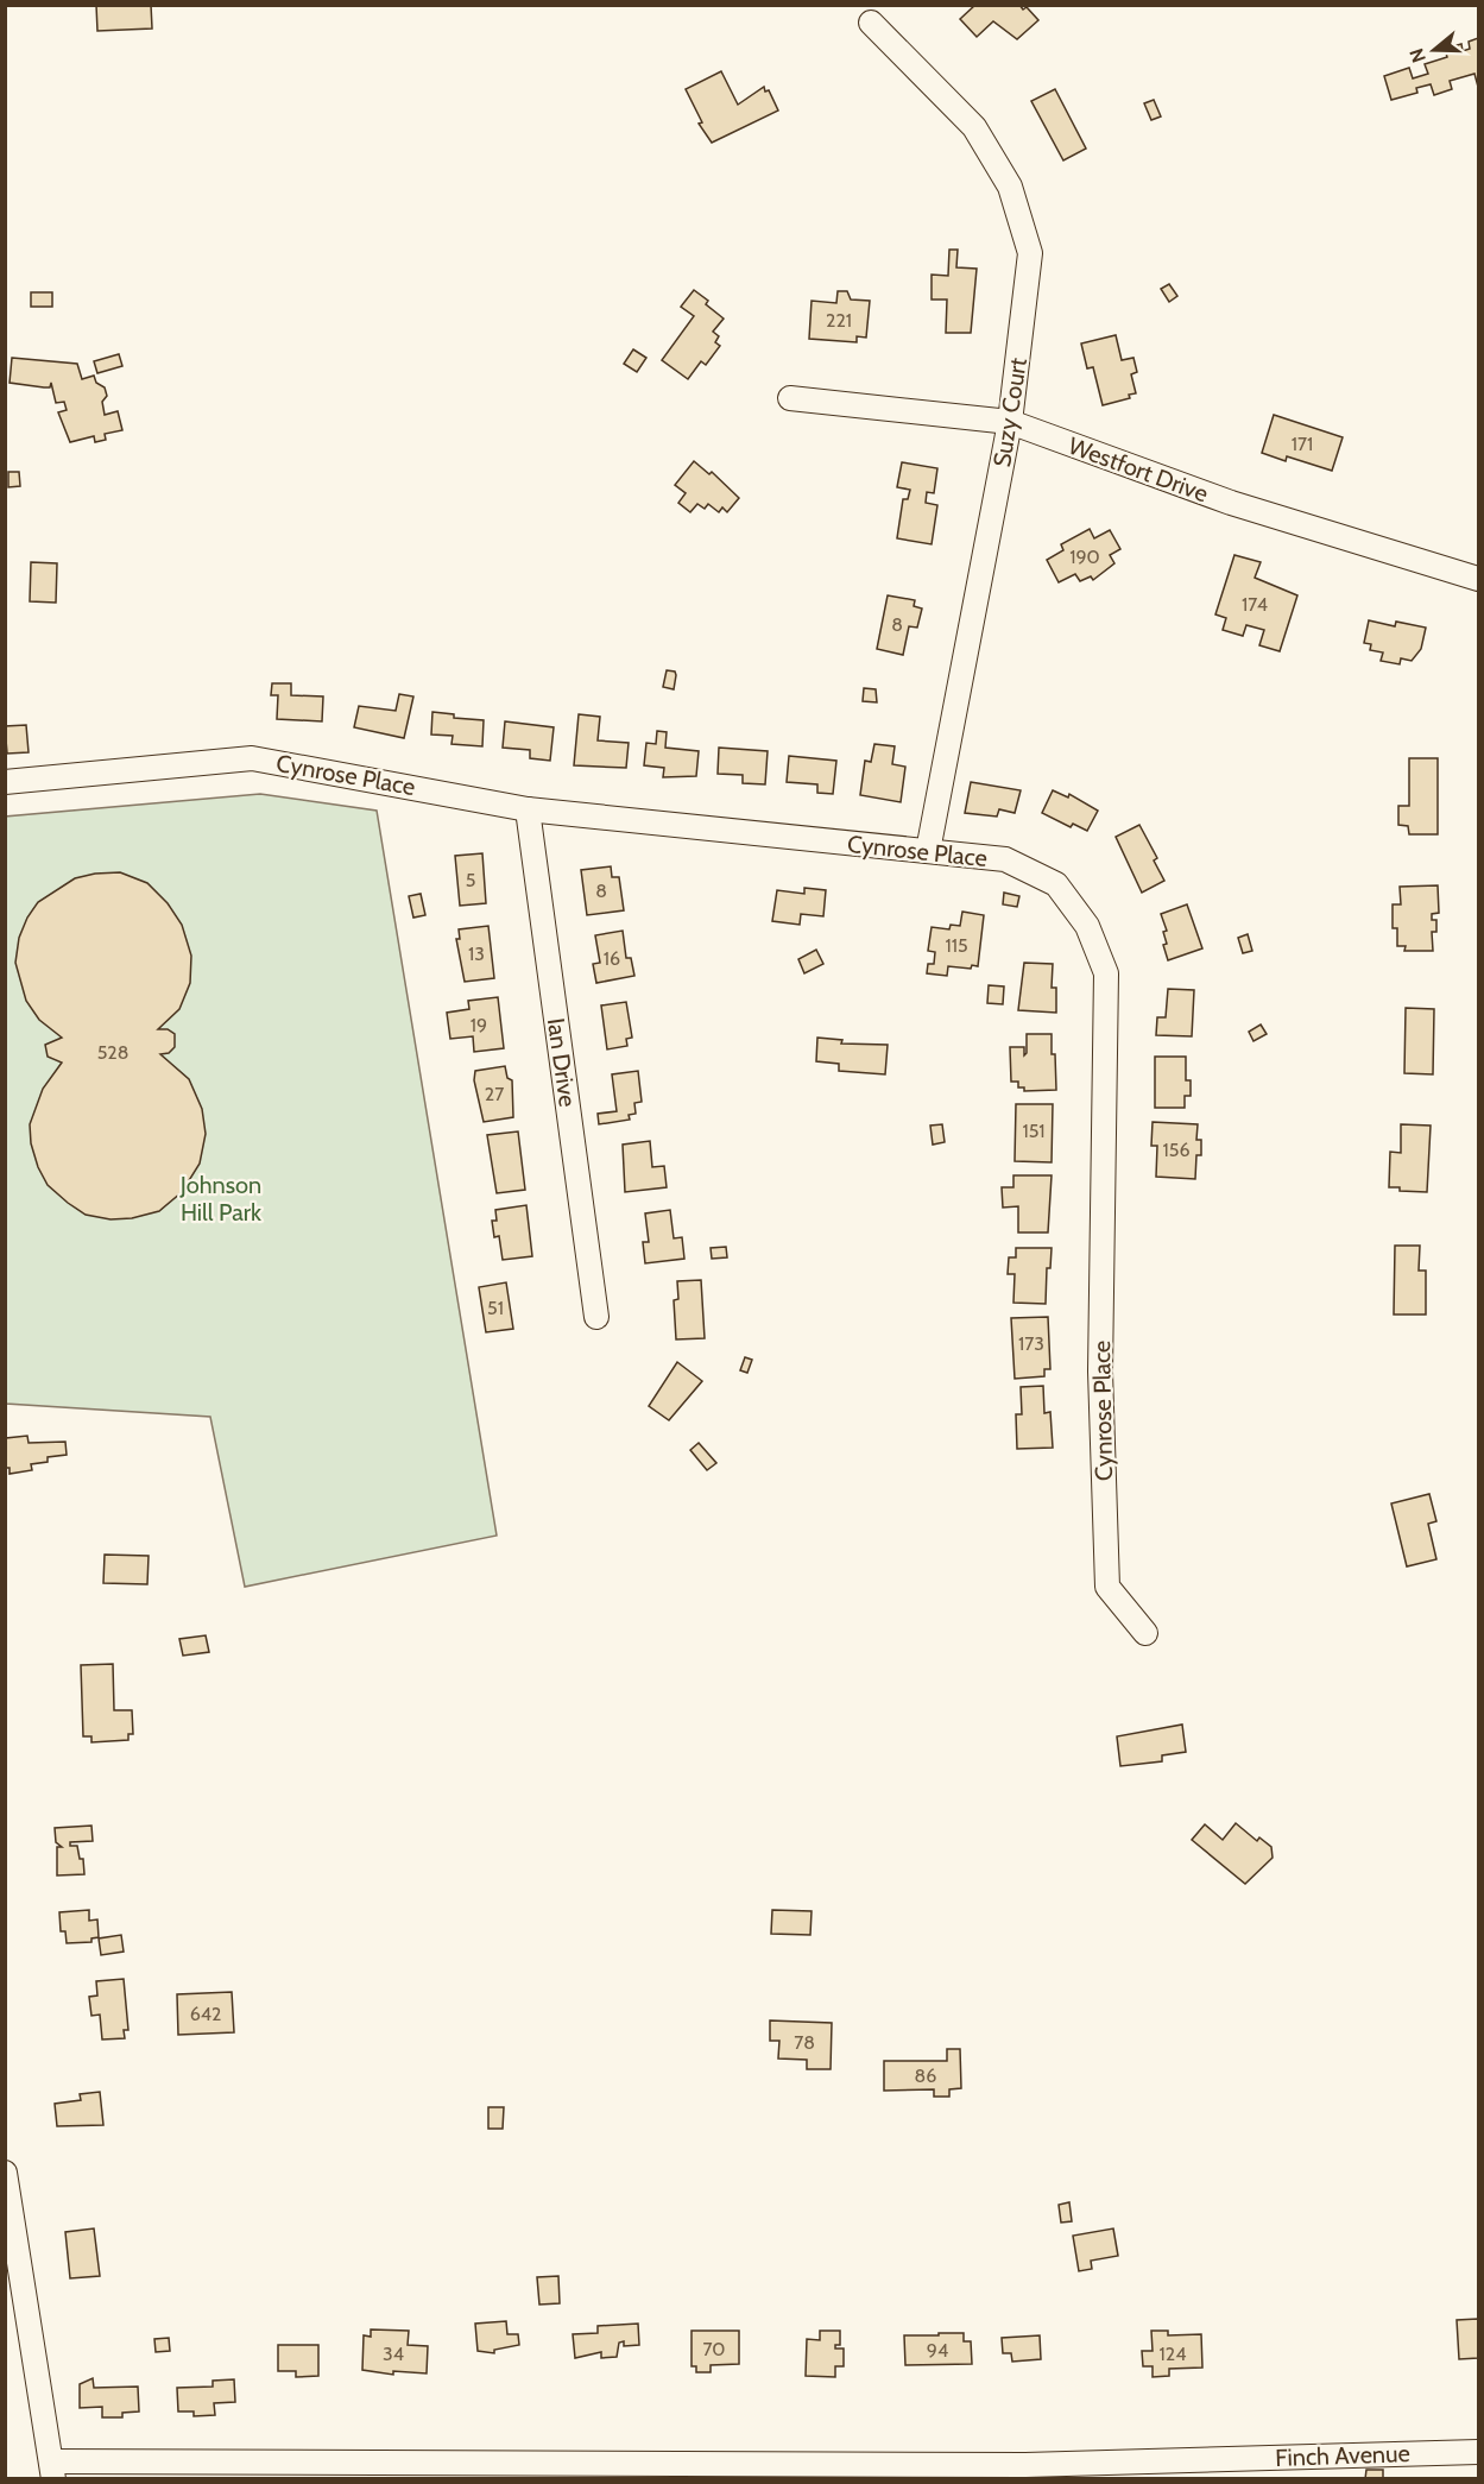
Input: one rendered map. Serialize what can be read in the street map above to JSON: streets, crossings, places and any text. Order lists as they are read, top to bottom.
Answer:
{
  "streets": {
    "street": [
      "Suzy Court",
      "Westfort Drive",
      "Cynrose Place",
      "Ian Drive",
      "Finch Avenue"
    ]
  },
  "crossings": [
    ["Suzy Court", "Westfort Drive"],
    ["Suzy Court", "Cynrose Place"],
    ["Cynrose Place", "Ian Drive"]
  ],
  "parks": ["Johnson Hill Park"],
  "house_numbers": [
    "221",
    "171",
    "190",
    "174",
    "8",
    "5",
    "8",
    "115",
    "13",
    "16",
    "19",
    "528",
    "27",
    "151",
    "156",
    "51",
    "173",
    "642",
    "78",
    "86",
    "70",
    "94",
    "34",
    "124"
  ],
  "north": "left"
}
